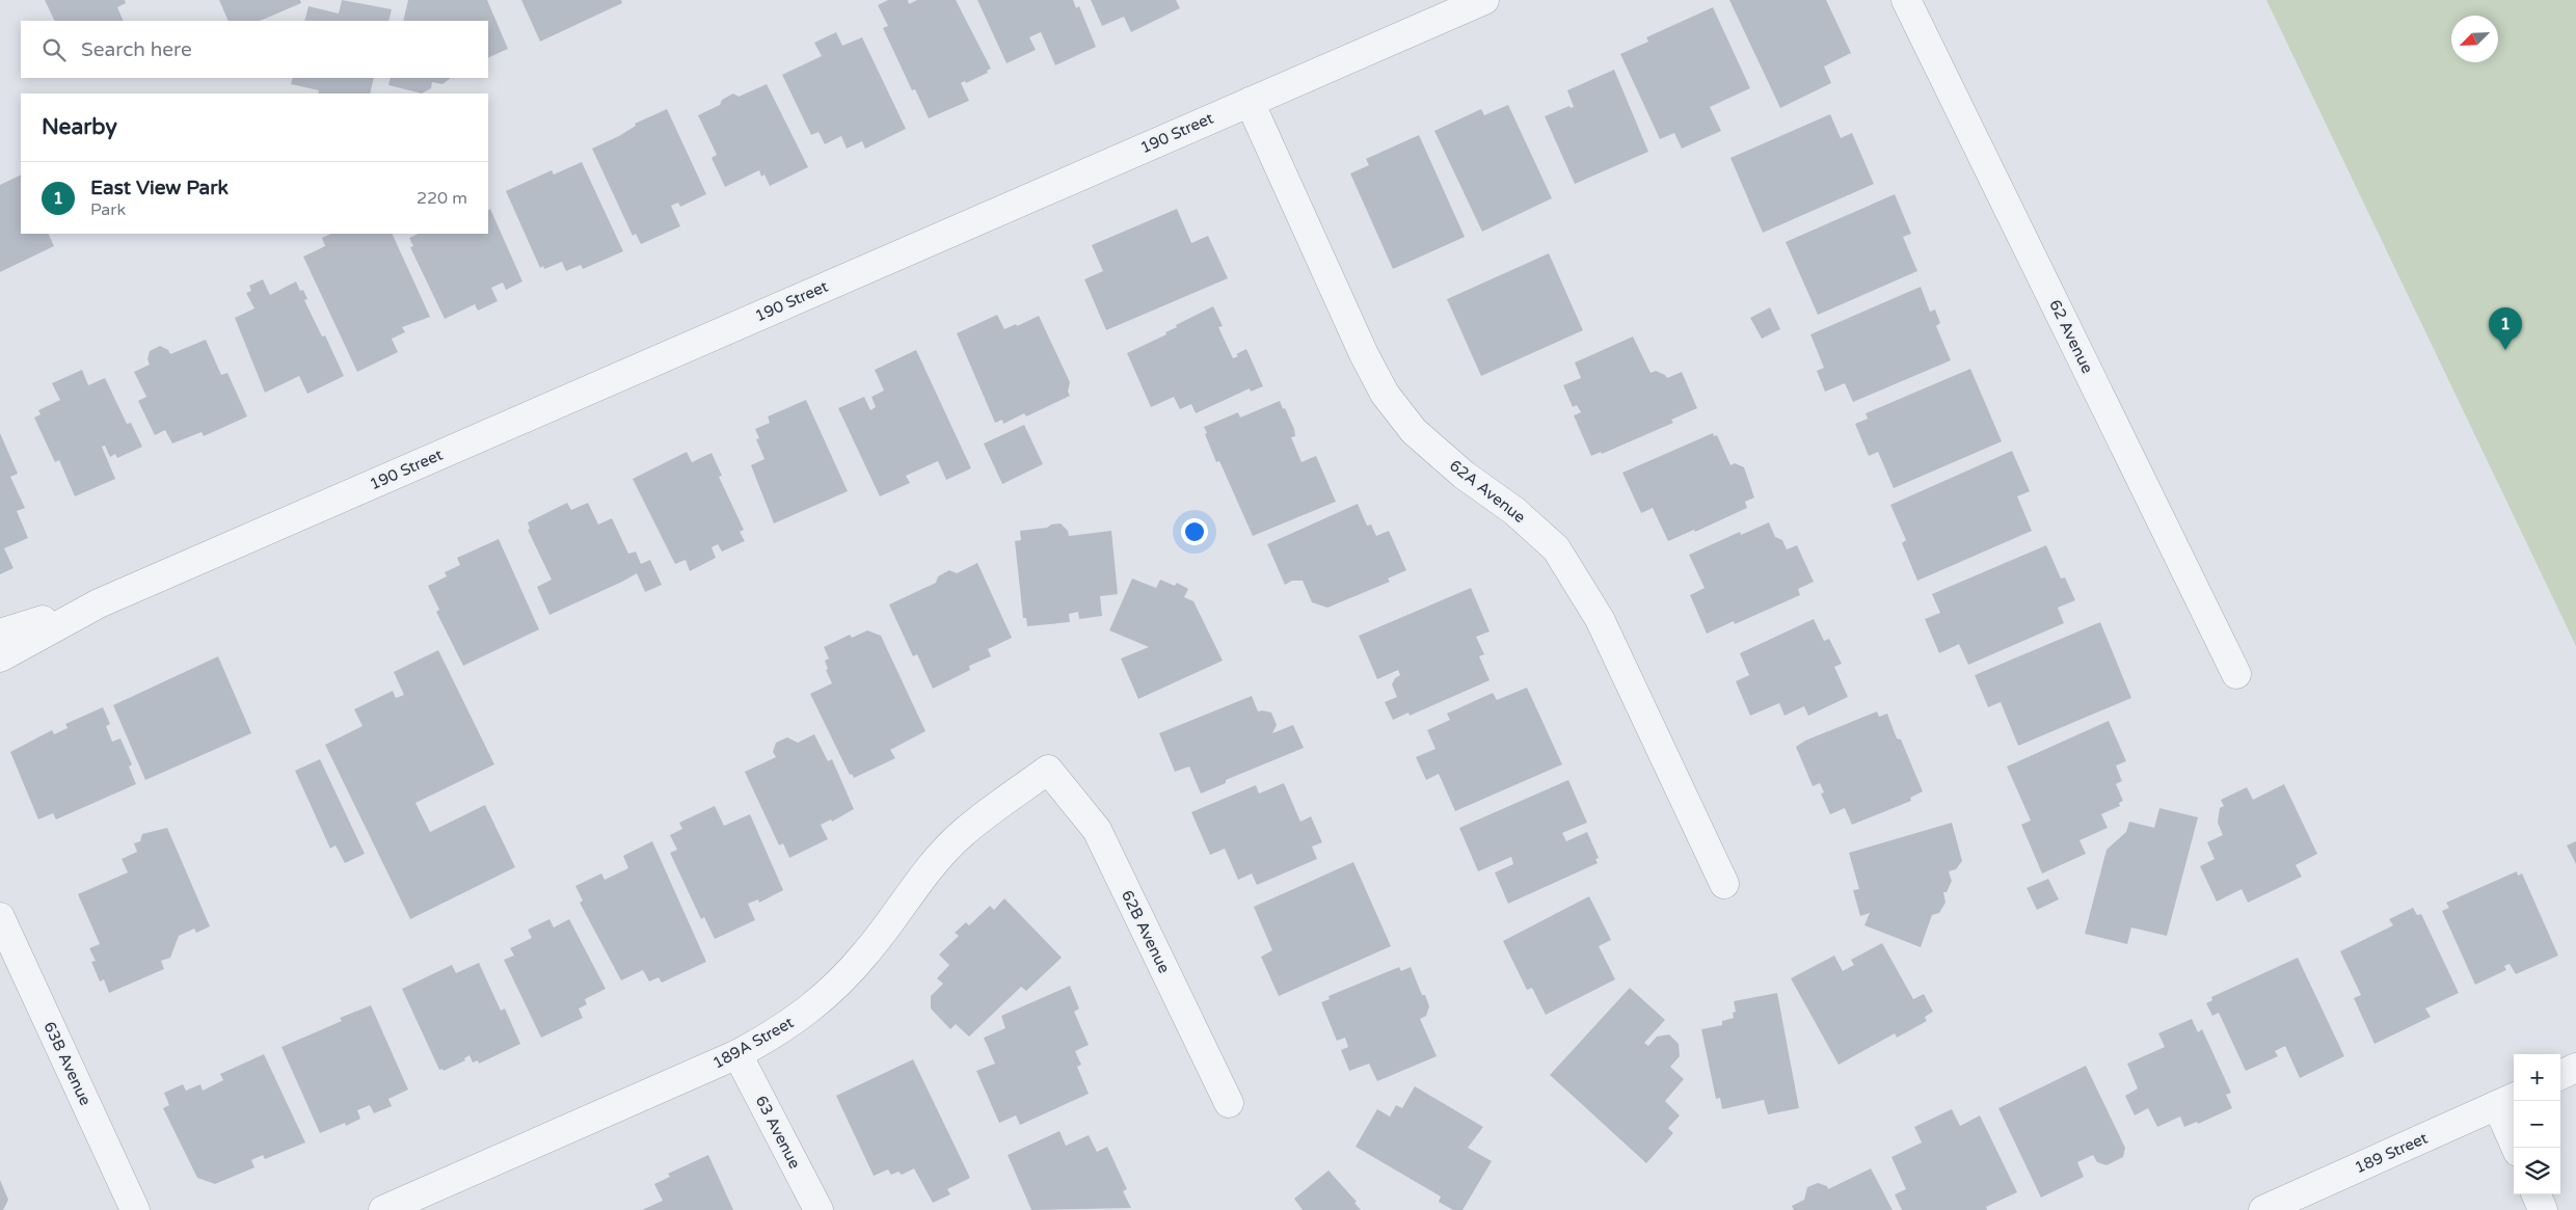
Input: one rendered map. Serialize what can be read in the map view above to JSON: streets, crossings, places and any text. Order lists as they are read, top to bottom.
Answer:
{
  "streets": {
    "street": [
      "190 Street",
      "62 Avenue",
      "62A Avenue",
      "62B Avenue",
      "189A Street",
      "63B Avenue",
      "63 Avenue",
      "189 Street"
    ]
  },
  "crossings": [
    ["190 Street", "62A Avenue"],
    ["62B Avenue", "189A Street"],
    ["189A Street", "63 Avenue"]
  ],
  "north": "bottom left",
  "page": {
    "search": "Search here",
    "heading": "Nearby",
    "list": [
      {
        "mark": "1",
        "name": "East View Park",
        "note": "Park",
        "value": "220 m"
      }
    ],
    "pins": "1",
    "map_buttons": ["+", "−"]
  }
}
